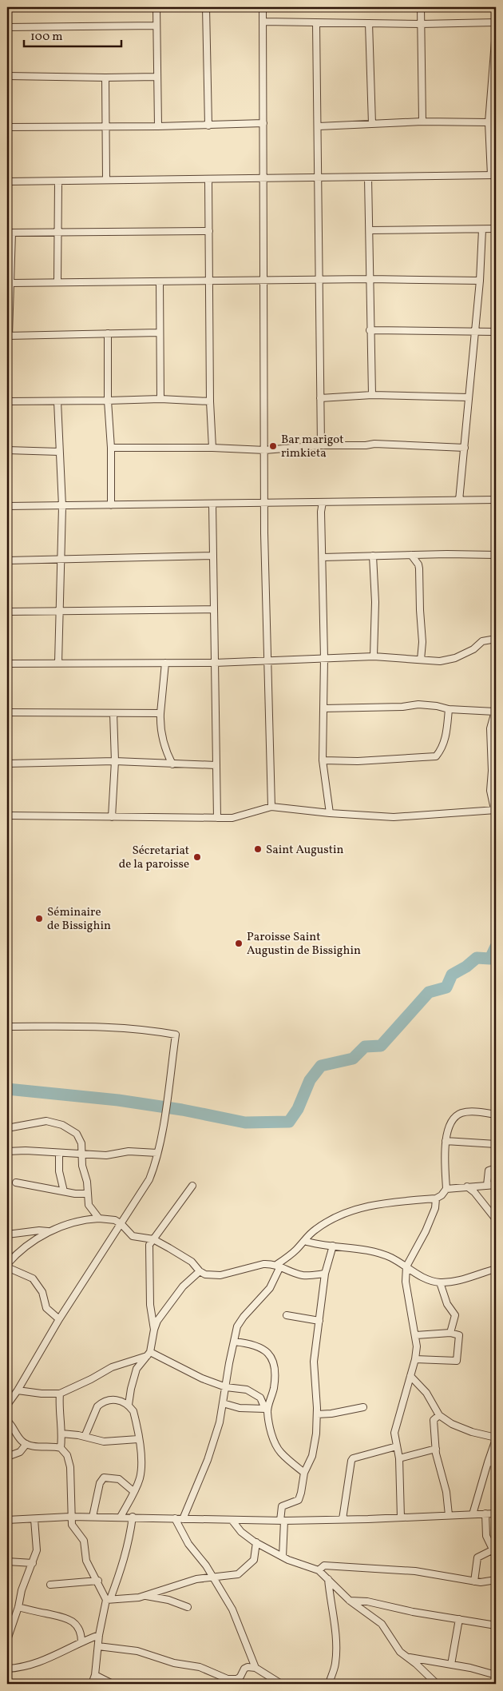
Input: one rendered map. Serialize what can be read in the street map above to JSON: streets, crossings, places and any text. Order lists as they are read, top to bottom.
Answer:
{
  "places": [
    "Bar marigot rimkieta",
    "Saint Augustin",
    "Sécretariat de la paroisse",
    "Séminaire de Bissighin",
    "Paroisse Saint Augustin de Bissighin"
  ],
  "scale_bar": "100 m"
}
